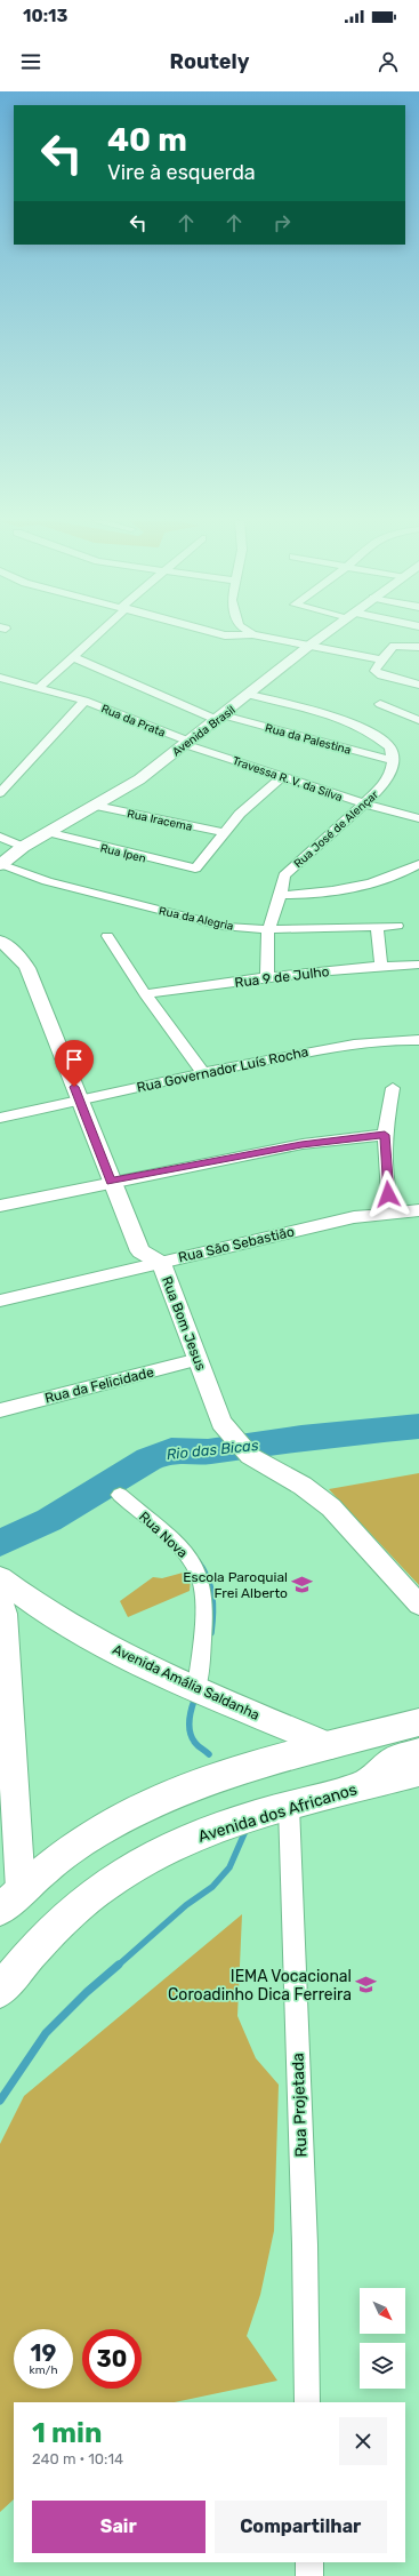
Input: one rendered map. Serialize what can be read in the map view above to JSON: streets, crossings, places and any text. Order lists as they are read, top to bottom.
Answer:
{
  "streets": {
    "main road": ["Avenida Amália Saldanha", "Avenida dos Africanos"],
    "street": [
      "Rua da Prata",
      "Avenida Brasil",
      "Rua da Palestina",
      "Travessa R. V. da Silva",
      "Rua Iracema",
      "Rua José de Alençar",
      "Rua Ipen",
      "Rua da Alegria",
      "Rua 9 de Julho",
      "Rua Governador Luís Rocha",
      "Rua São Sebastião",
      "Rua Bom Jesus",
      "Rua da Felicidade",
      "Rua Nova",
      "Rua Projetada"
    ]
  },
  "crossings": [
    ["Rua da Prata", "Avenida Brasil"],
    ["Rua da Prata", "Travessa R. V. da Silva"],
    ["Avenida Brasil", "Rua da Palestina"],
    ["Avenida Brasil", "Travessa R. V. da Silva"],
    ["Avenida Brasil", "Rua Iracema"],
    ["Avenida Brasil", "Rua Ipen"],
    ["Avenida Brasil", "Rua da Alegria"],
    ["Rua da Palestina", "Rua José de Alençar"],
    ["Travessa R. V. da Silva", "Rua José de Alençar"],
    ["Rua Iracema", "Rua Ipen"],
    ["Rua José de Alençar", "Rua da Alegria"],
    ["Rua José de Alençar", "Rua 9 de Julho"],
    ["Rua Governador Luís Rocha", "Rua Bom Jesus"],
    ["Rua São Sebastião", "Rua Bom Jesus"],
    ["Rua Bom Jesus", "Rua da Felicidade"],
    ["Rua Nova", "Avenida Amália Saldanha"],
    ["Avenida dos Africanos", "Rua Projetada"]
  ],
  "water": ["Rio das Bicas"],
  "places": {
    "school or university": ["Escola Paroquial Frei Alberto", "IEMA Vocacional Coroadinho Dica Ferreira"]
  },
  "north": "bottom right",
  "page": {
    "status": "10:13",
    "header": "Routely",
    "turn": ["40 m", "Vire à esquerda"],
    "speed": "19 km/h",
    "limit": "30",
    "heading": ["1 min", "240 m · 10:14"],
    "buttons": ["Sair", "Compartilhar"]
  }
}
